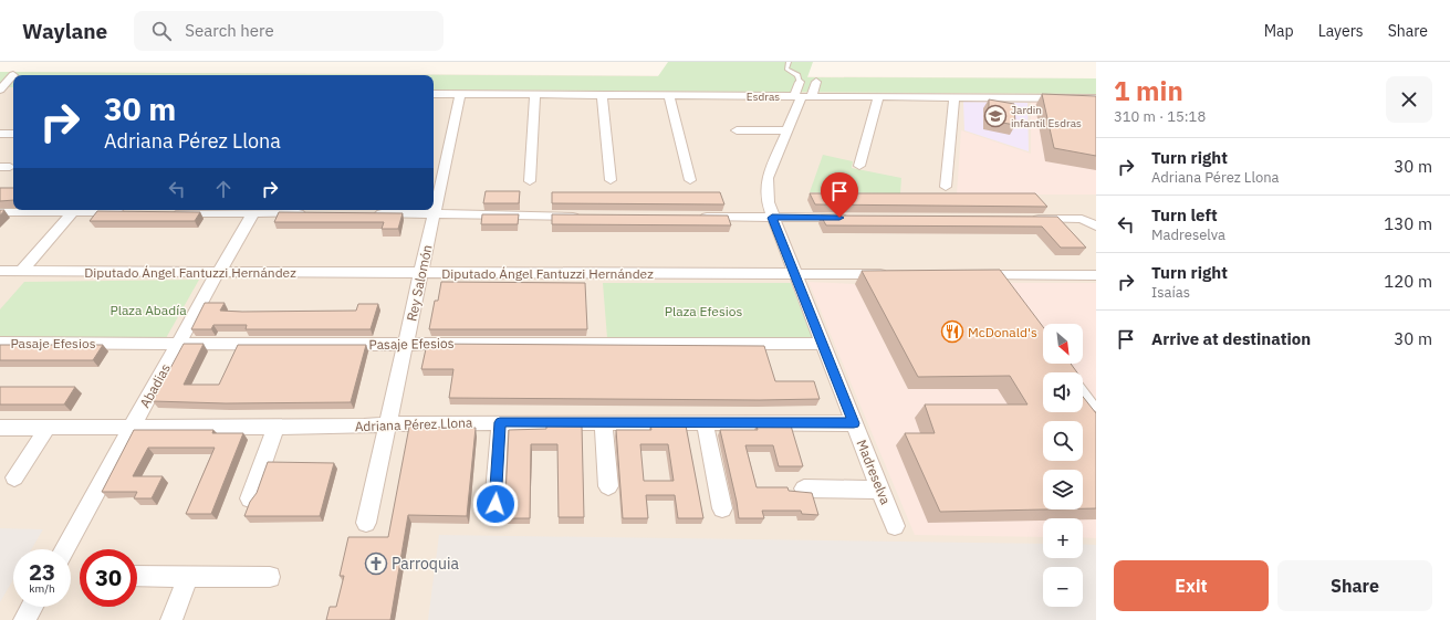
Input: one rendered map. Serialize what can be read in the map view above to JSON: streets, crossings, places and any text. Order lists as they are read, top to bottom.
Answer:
{
  "streets": {
    "street": [
      "Esdras",
      "Diputado Ángel Fantuzzi Hernández",
      "Rey Salomón",
      "Pasaje Efesios",
      "Abadias",
      "Adriana Pérez Llona",
      "Madreselva"
    ]
  },
  "crossings": [
    ["Esdras", "Rey Salomón"],
    ["Esdras", "Madreselva"],
    ["Diputado Ángel Fantuzzi Hernández", "Rey Salomón"],
    ["Diputado Ángel Fantuzzi Hernández", "Abadias"],
    ["Diputado Ángel Fantuzzi Hernández", "Madreselva"],
    ["Rey Salomón", "Pasaje Efesios"],
    ["Rey Salomón", "Adriana Pérez Llona"],
    ["Pasaje Efesios", "Abadias"],
    ["Pasaje Efesios", "Madreselva"],
    ["Abadias", "Adriana Pérez Llona"],
    ["Adriana Pérez Llona", "Madreselva"]
  ],
  "parks": ["Plaza Abadía", "Plaza Efesios"],
  "places": {
    "school or university": ["Jardin infantil Esdras"],
    "restaurant": ["McDonald's"],
    "church": ["Parroquia"]
  },
  "north": "bottom right",
  "page": {
    "header": "Waylane",
    "search": "Search here",
    "nav": ["Map", "Layers", "Share"],
    "heading": ["1 min", "310 m · 15:18"],
    "turn": ["30 m", "Adriana Pérez Llona"],
    "list": [
      {
        "name": "Turn right",
        "note": "Adriana Pérez Llona",
        "value": "30 m"
      },
      {
        "name": "Turn left",
        "note": "Madreselva",
        "value": "130 m"
      },
      {
        "name": "Turn right",
        "note": "Isaías",
        "value": "120 m"
      },
      {
        "name": "Arrive at destination",
        "value": "30 m"
      }
    ],
    "map_buttons": ["+", "−"],
    "speed": "23 km/h",
    "limit": "30",
    "buttons": ["Exit", "Share"]
  }
}
